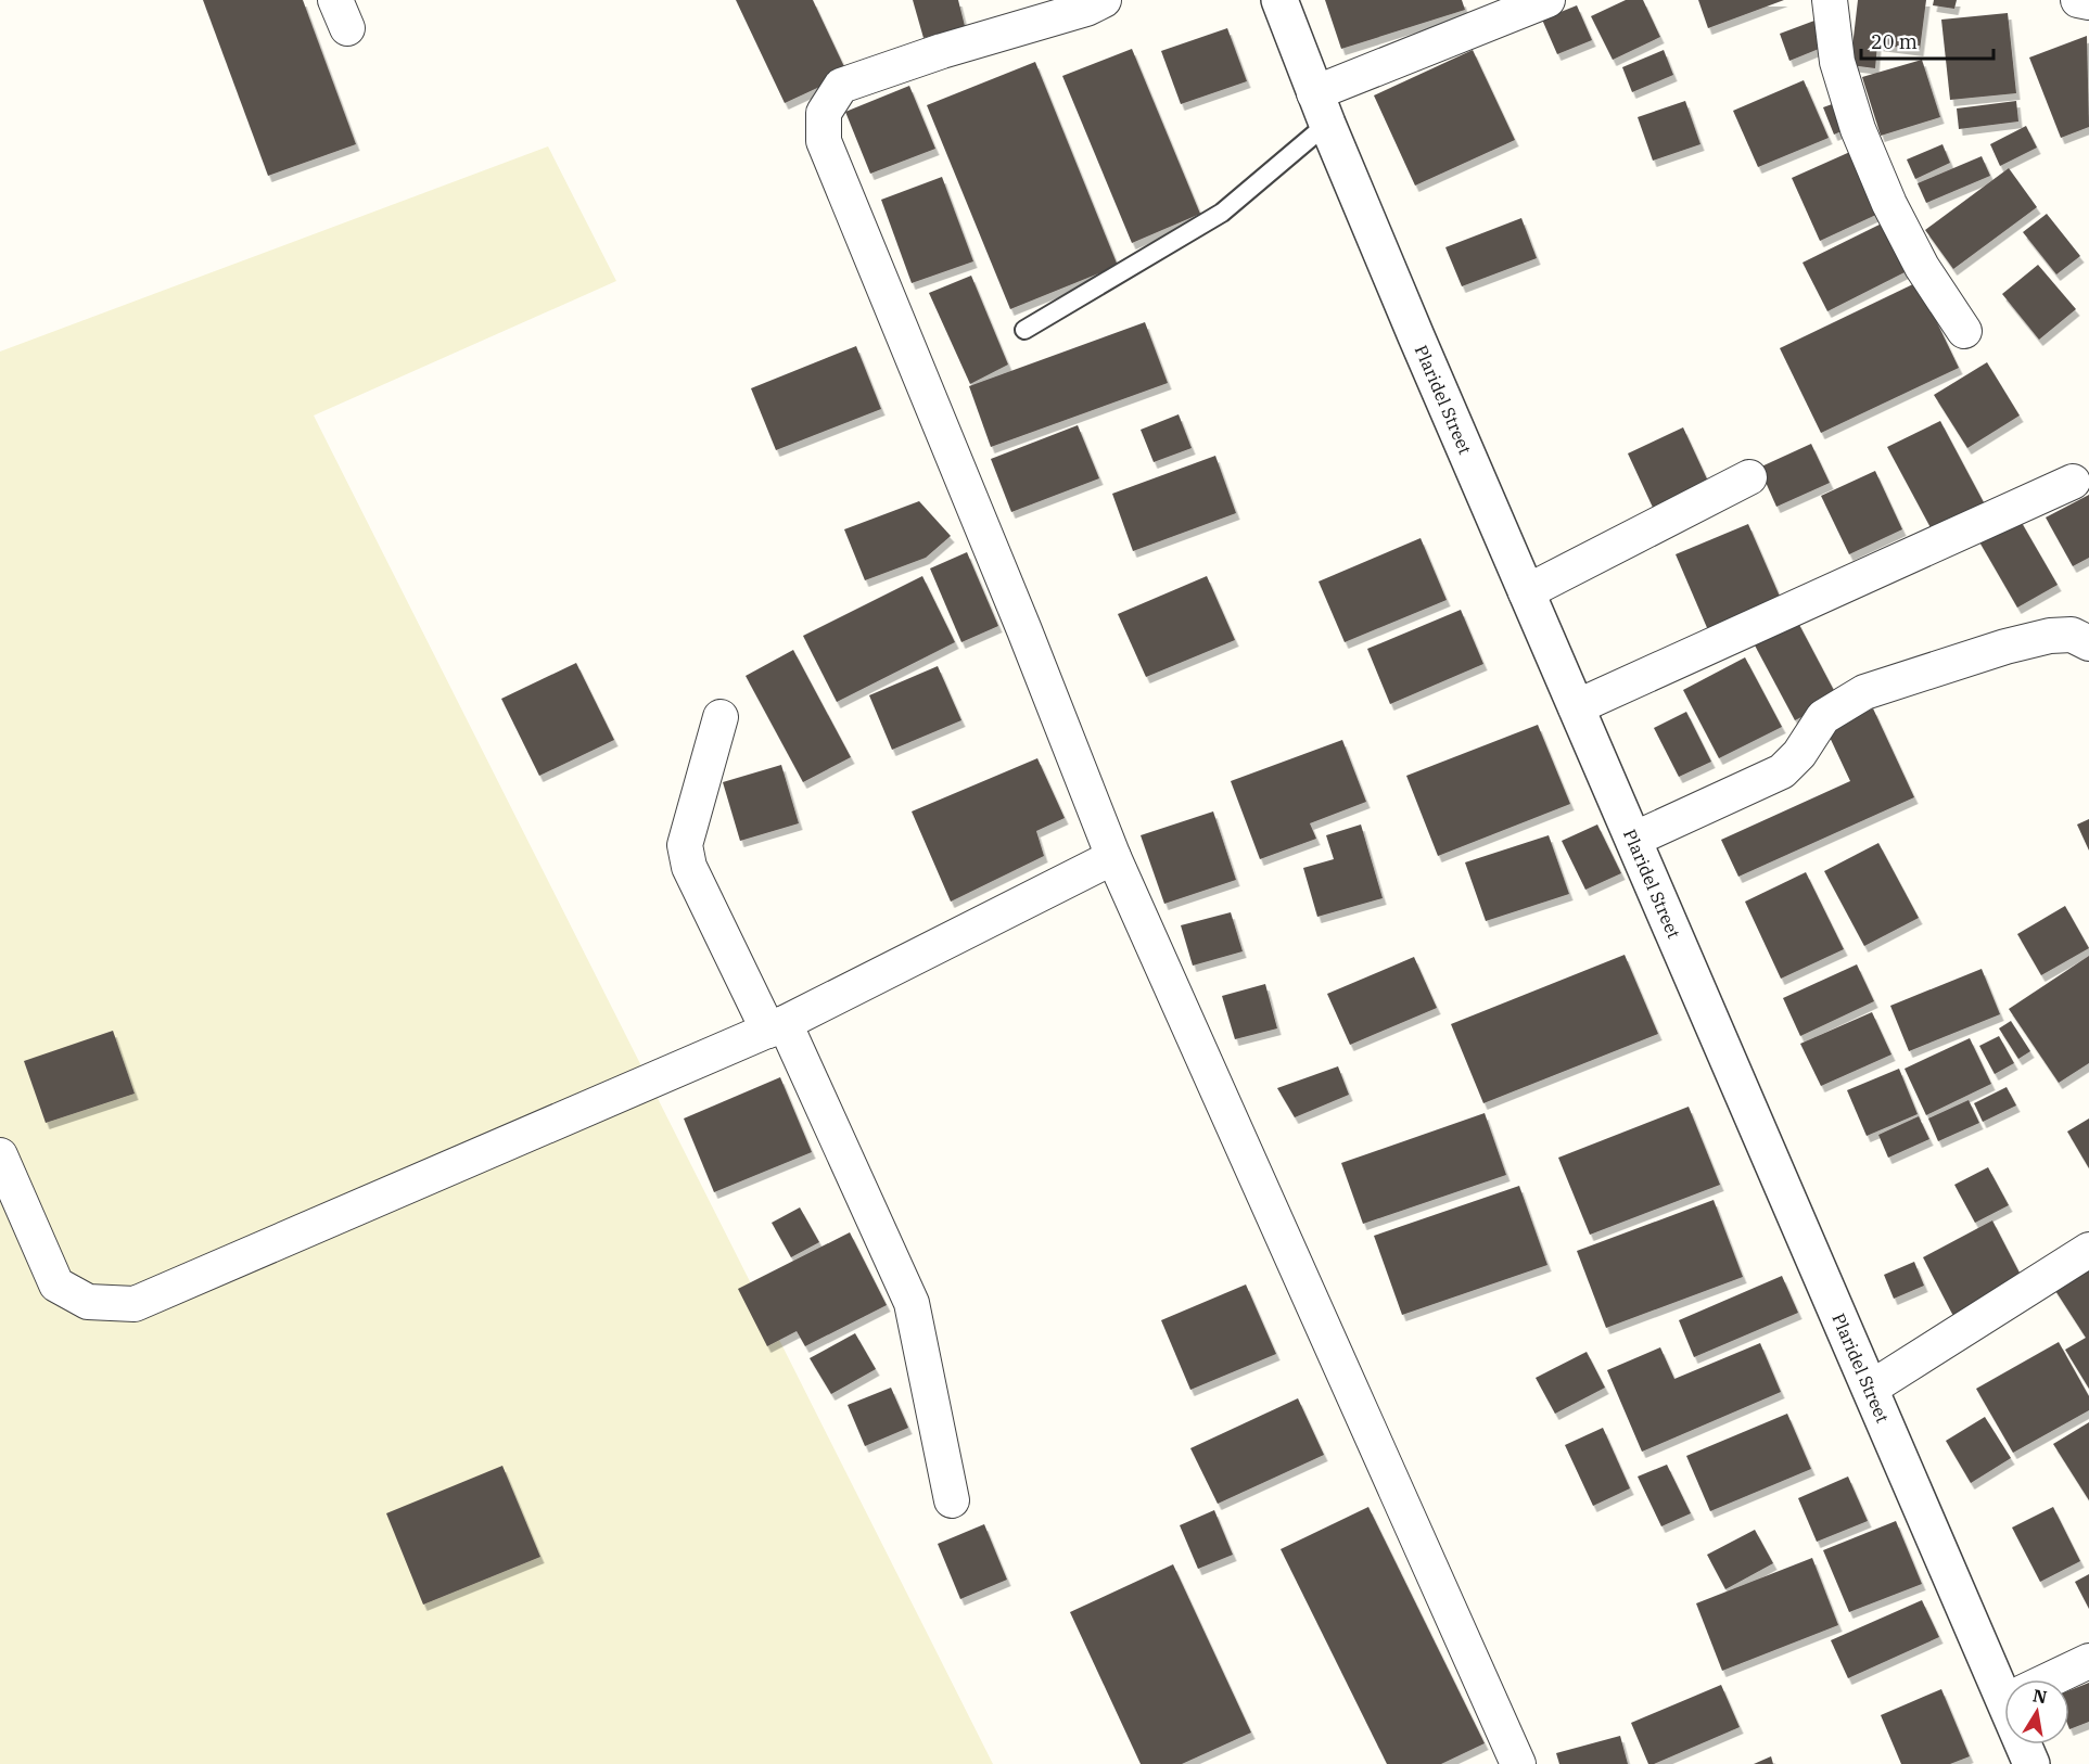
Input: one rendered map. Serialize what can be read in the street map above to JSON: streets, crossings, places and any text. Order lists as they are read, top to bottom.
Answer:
{
  "streets": {
    "street": ["Plaridel Street"]
  },
  "scale_bar": "20 m",
  "north": "top"
}
